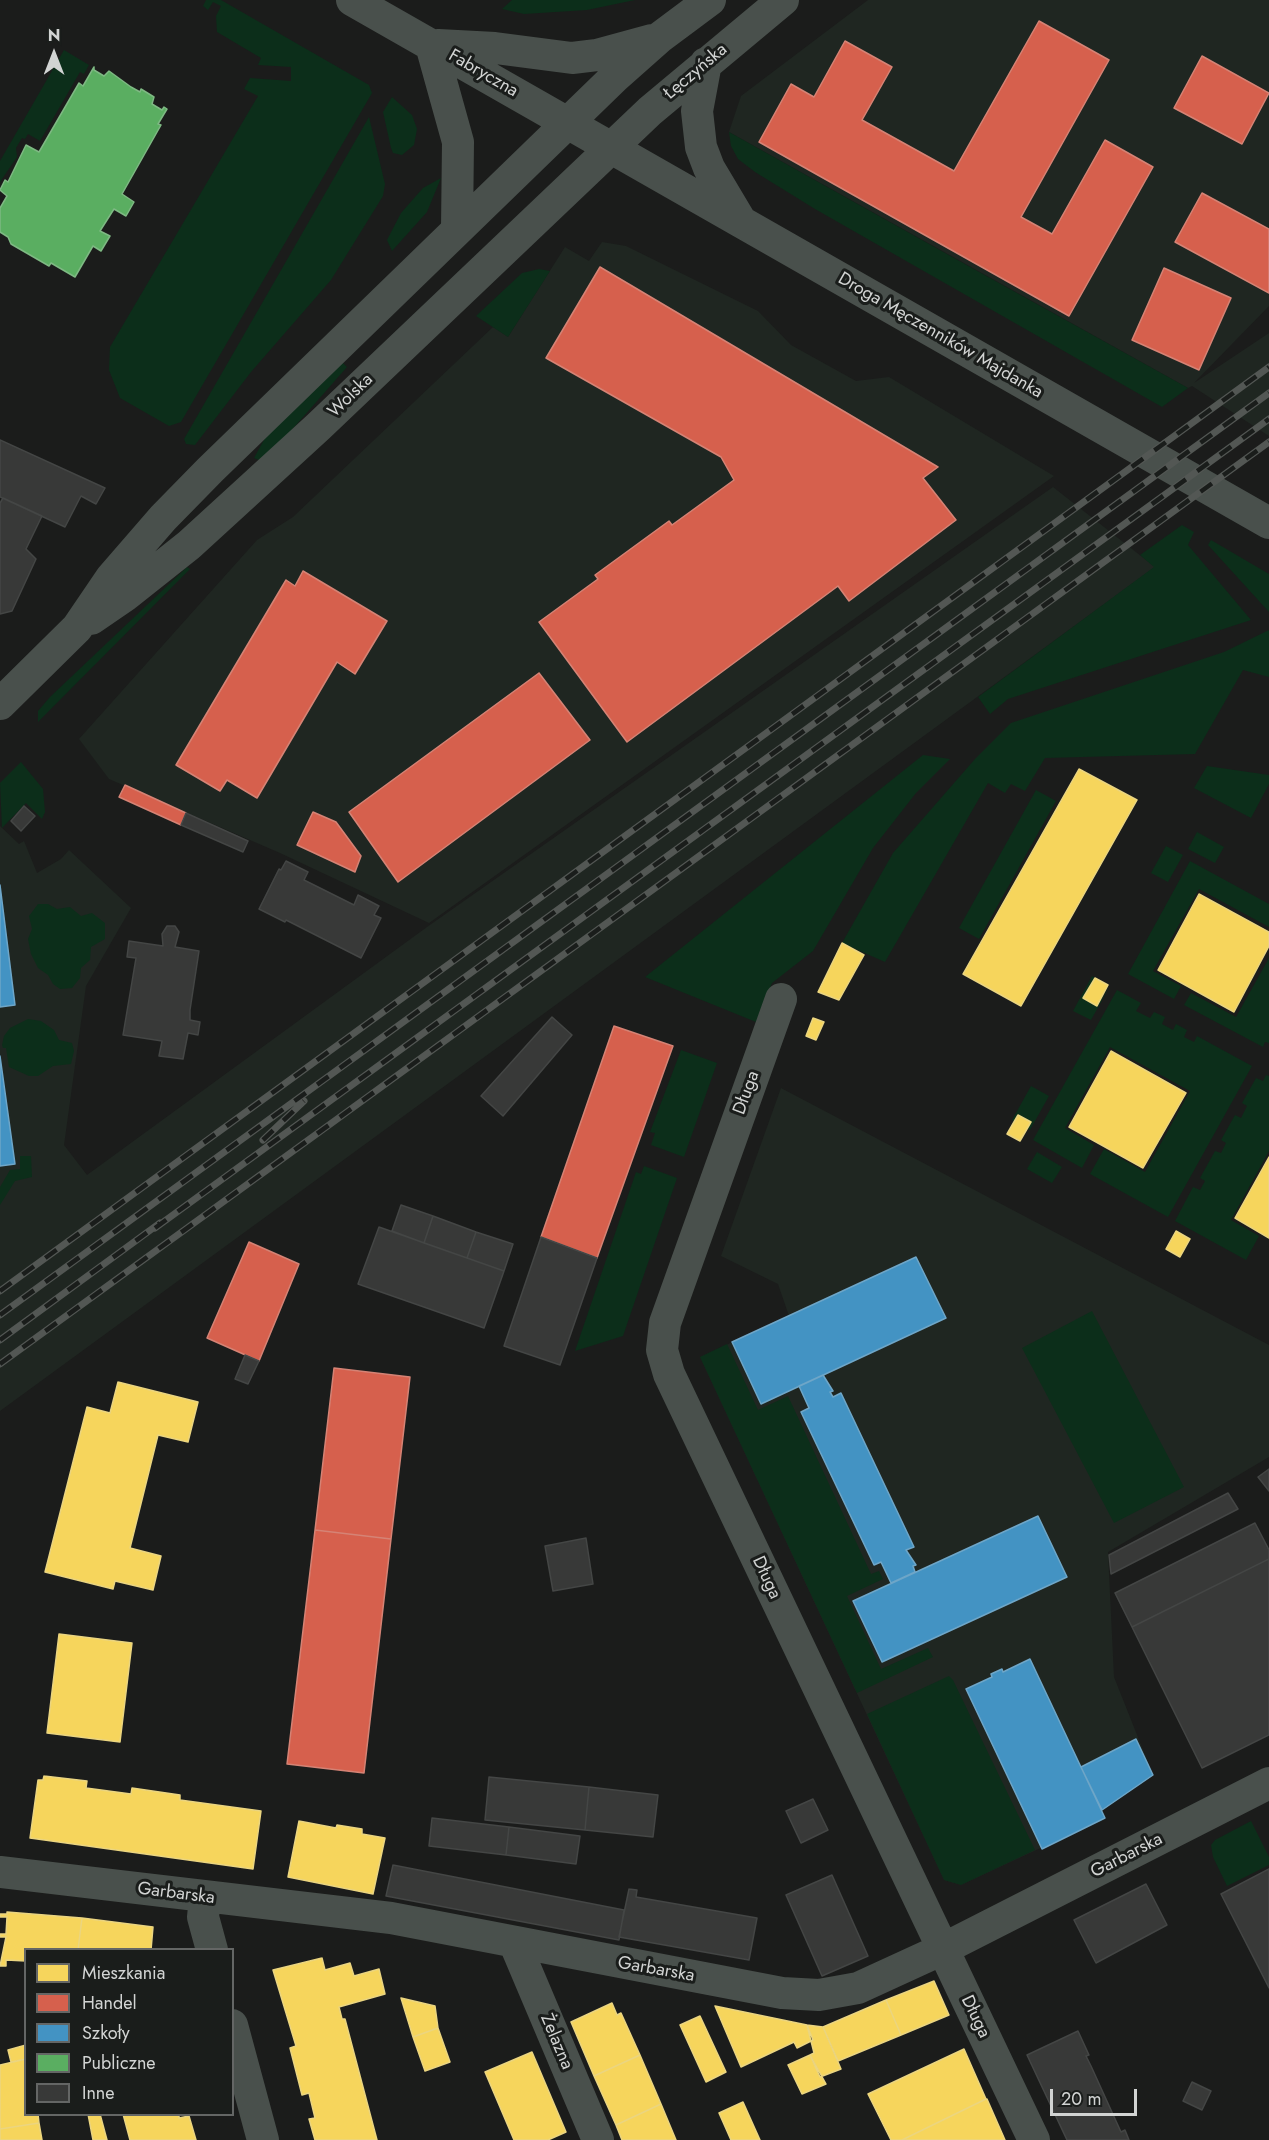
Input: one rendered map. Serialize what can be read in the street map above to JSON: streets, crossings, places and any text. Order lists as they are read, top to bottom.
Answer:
{
  "streets": {
    "street": [
      "Łęczyńska",
      "Fabryczna",
      "Droga Męczenników Majdanka",
      "Wolska",
      "Długa",
      "Garbarska",
      "Żelazna"
    ]
  },
  "crossings": [
    ["Łęczyńska", "Fabryczna"],
    ["Łęczyńska", "Droga Męczenników Majdanka"],
    ["Łęczyńska", "Wolska"],
    ["Fabryczna", "Droga Męczenników Majdanka"],
    ["Fabryczna", "Wolska"],
    ["Droga Męczenników Majdanka", "Wolska"],
    ["Długa", "Garbarska"],
    ["Garbarska", "Żelazna"]
  ],
  "legend": [
    "Mieszkania",
    "Handel",
    "Szkoły",
    "Publiczne",
    "Inne"
  ],
  "scale_bar": "20 m",
  "north": "top"
}
